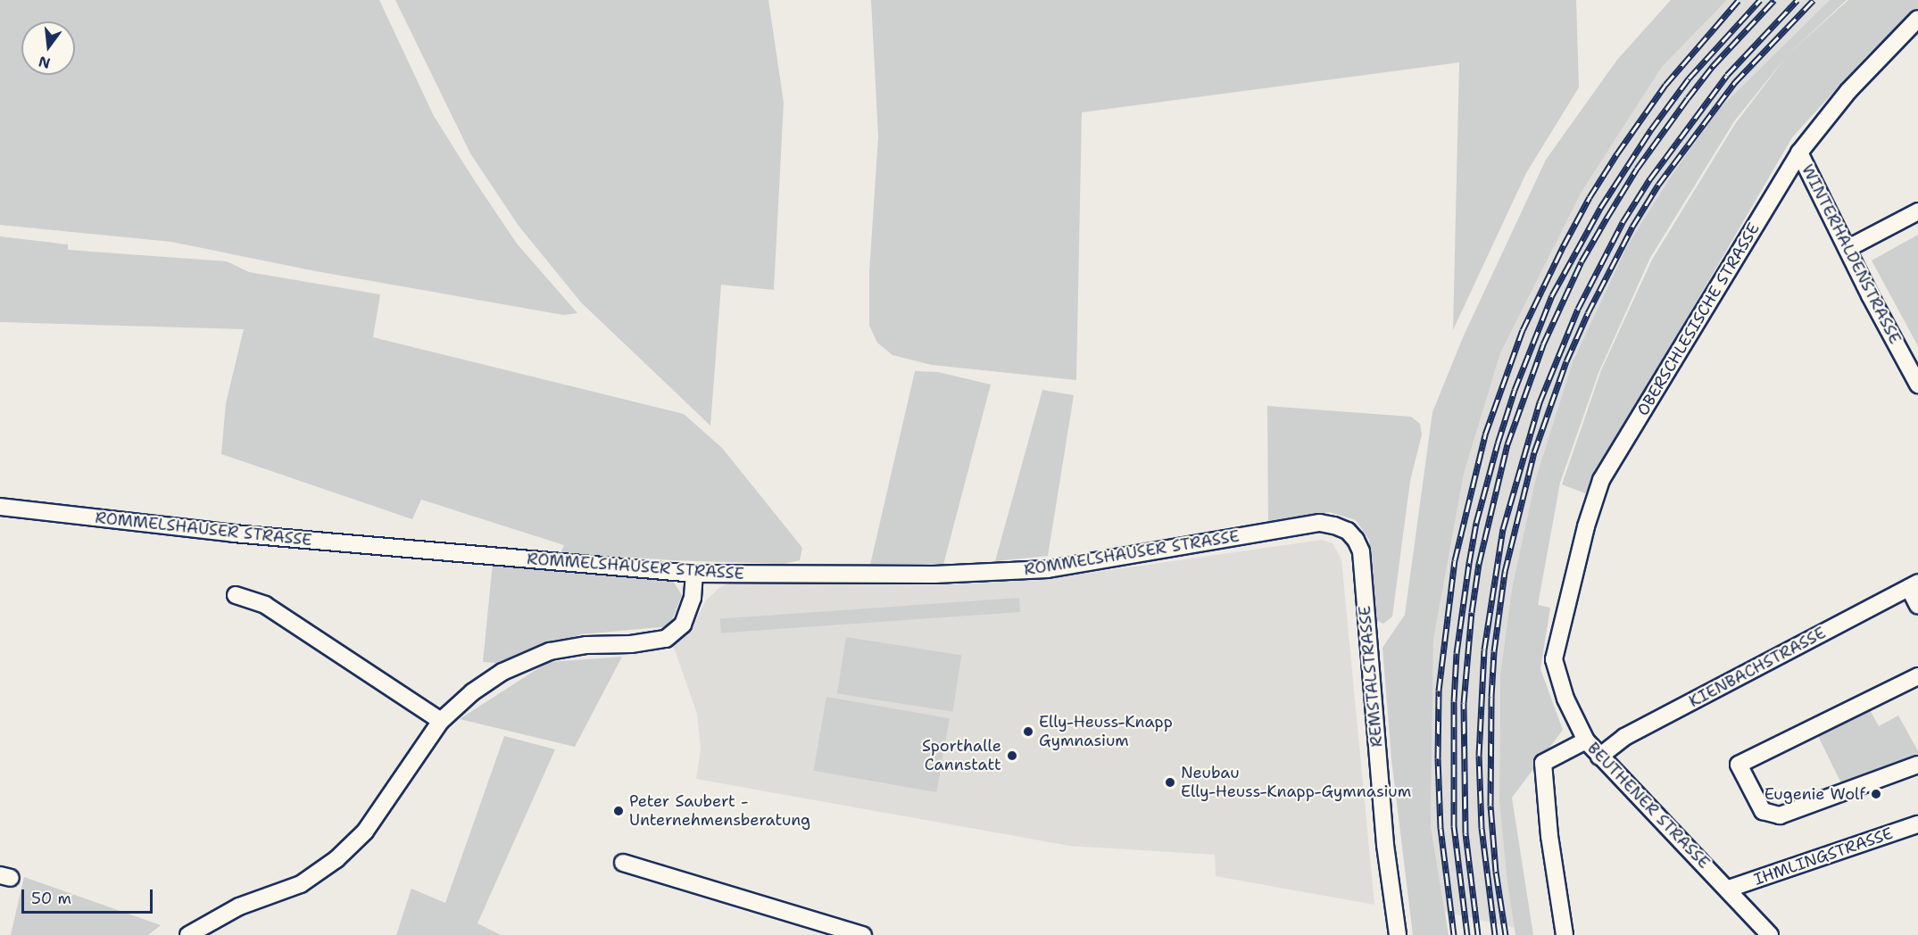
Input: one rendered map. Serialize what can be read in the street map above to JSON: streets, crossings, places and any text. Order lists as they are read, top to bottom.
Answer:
{
  "streets": {
    "street": [
      "WINTERHALDENSTRASSE",
      "OBERSCHLESISCHE STRASSE",
      "ROMMELSHAUSER STRASSE",
      "KIENBACHSTRASSE",
      "REMSTALSTRASSE",
      "BEUTHENER STRASSE",
      "IHMLINGSTRASSE"
    ]
  },
  "crossings": [
    ["WINTERHALDENSTRASSE", "OBERSCHLESISCHE STRASSE"],
    ["OBERSCHLESISCHE STRASSE", "BEUTHENER STRASSE"],
    ["ROMMELSHAUSER STRASSE", "REMSTALSTRASSE"],
    ["KIENBACHSTRASSE", "BEUTHENER STRASSE"],
    ["BEUTHENER STRASSE", "IHMLINGSTRASSE"]
  ],
  "places": [
    "Elly-Heuss-Knapp Gymnasium",
    "Sporthalle Cannstatt",
    "Neubau Elly-Heuss-Knapp-Gymnasium",
    "Eugenie Wolf",
    "Peter Saubert - Unternehmensberatung"
  ],
  "scale_bar": "50 m",
  "north": "bottom"
}
